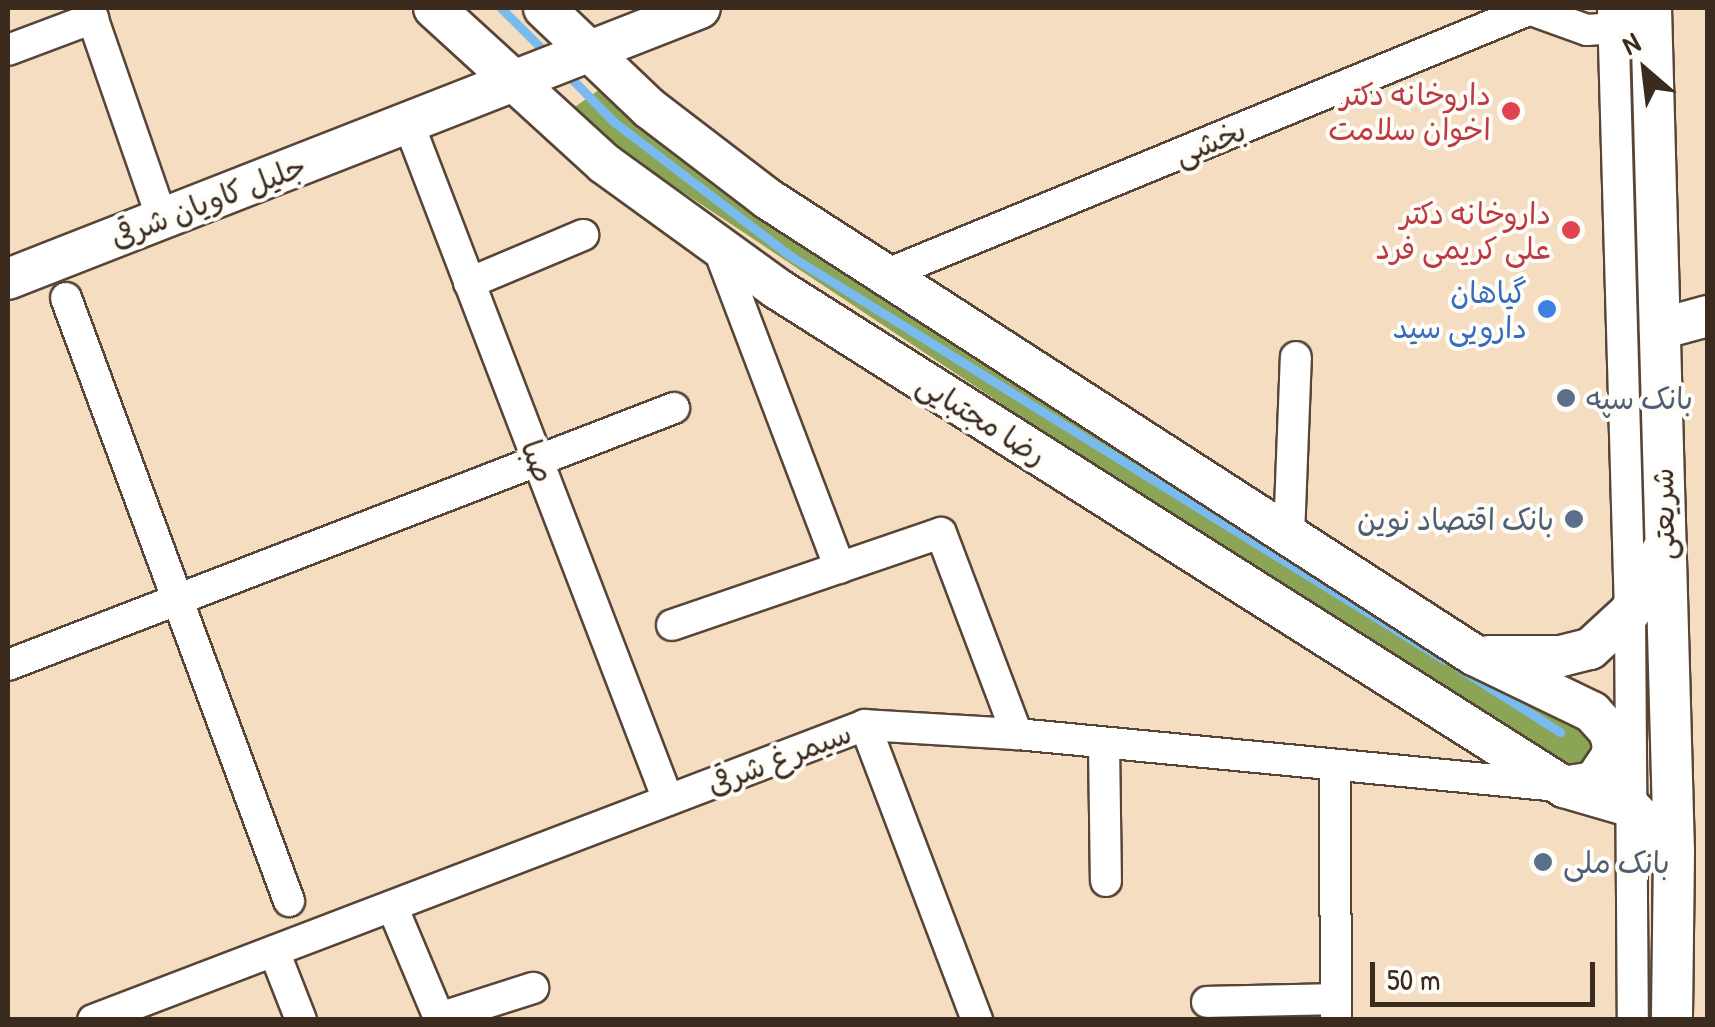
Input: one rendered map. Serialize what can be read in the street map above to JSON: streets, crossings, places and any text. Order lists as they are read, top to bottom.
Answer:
{
  "streets": {
    "main road": ["جلیل کاویان شرقی", "رضا مجتبایی", "شریعتی"],
    "street": ["بخشی", "صبا", "سیمرغ شرقی"]
  },
  "crossings": [
    ["جلیل کاویان شرقی", "رضا مجتبایی"],
    ["جلیل کاویان شرقی", "صبا"],
    ["رضا مجتبایی", "سیمرغ شرقی"],
    ["صبا", "سیمرغ شرقی"]
  ],
  "places": [
    "داروخانه دکتر اخوان سلامت",
    "داروخانه دکتر علی کریمی فرد",
    "گیاهان دارویی سید",
    "بانک سپه",
    "بانک اقتصاد نوین",
    "بانک ملی"
  ],
  "scale_bar": "50 m",
  "north": "top left"
}
